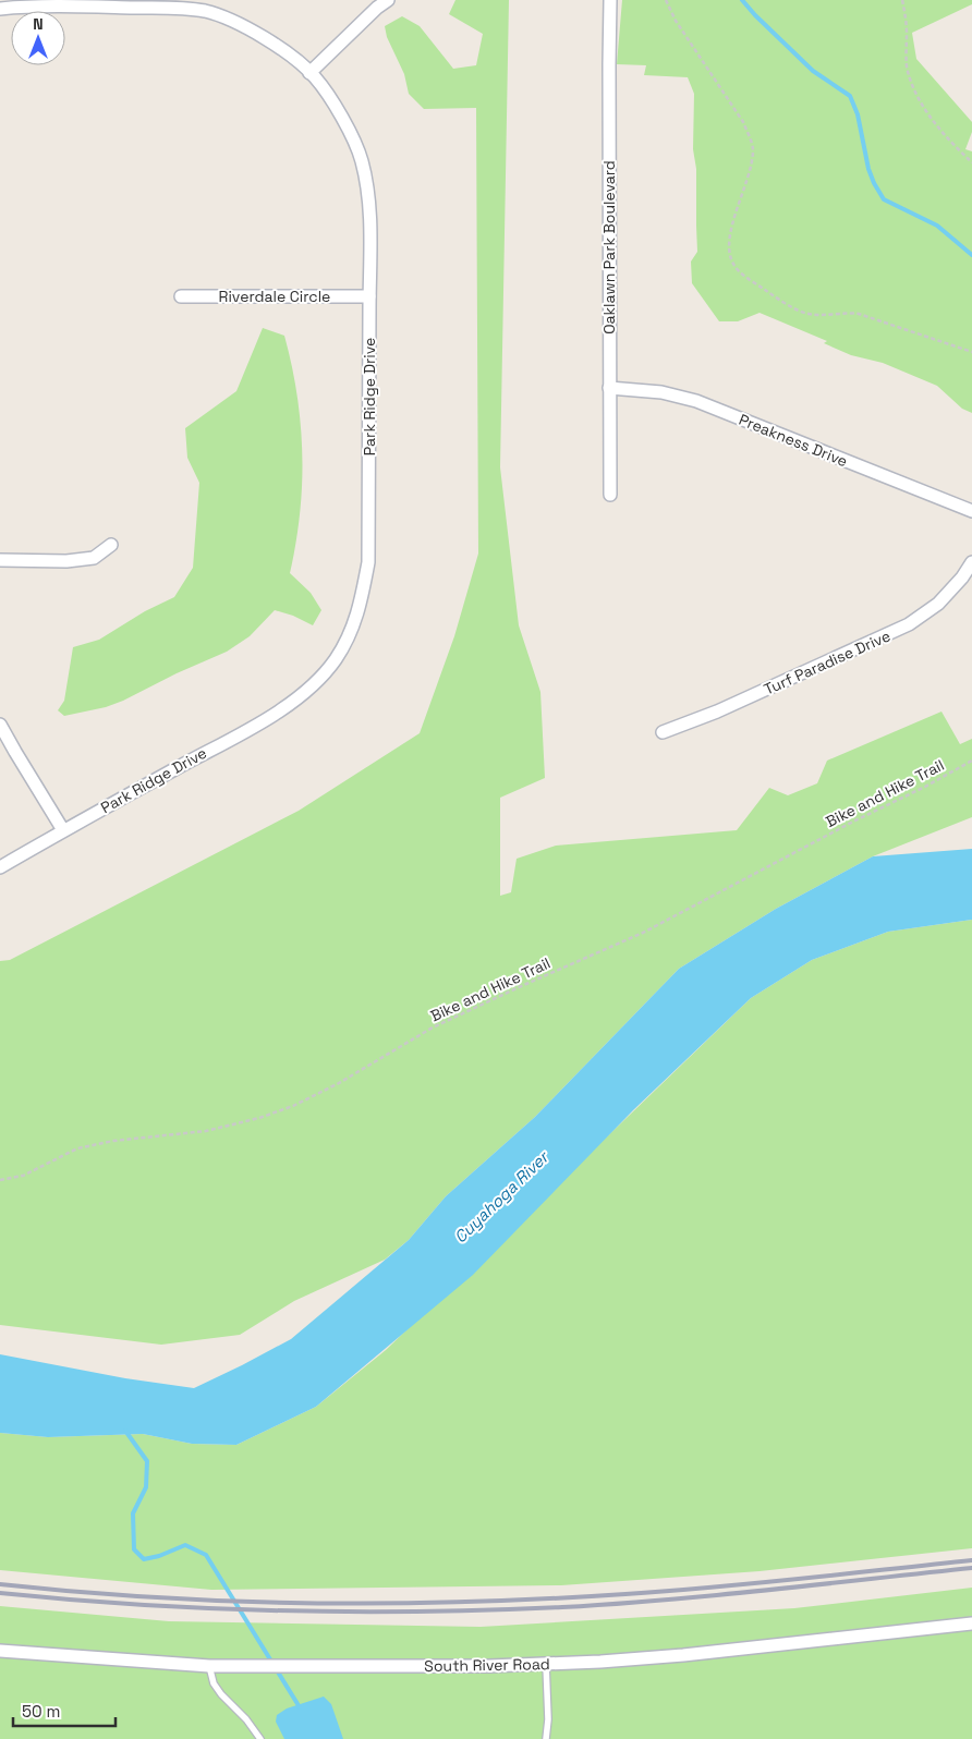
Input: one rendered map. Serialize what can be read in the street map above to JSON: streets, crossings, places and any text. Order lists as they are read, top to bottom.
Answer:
{
  "streets": {
    "street": [
      "Oaklawn Park Boulevard",
      "Riverdale Circle",
      "Park Ridge Drive",
      "Preakness Drive",
      "Turf Paradise Drive",
      "South River Road"
    ],
    "path": ["Bike and Hike Trail"]
  },
  "crossings": [
    ["Oaklawn Park Boulevard", "Preakness Drive"],
    ["Riverdale Circle", "Park Ridge Drive"]
  ],
  "water": ["Cuyahoga River"],
  "scale_bar": "50 m",
  "north": "top"
}
